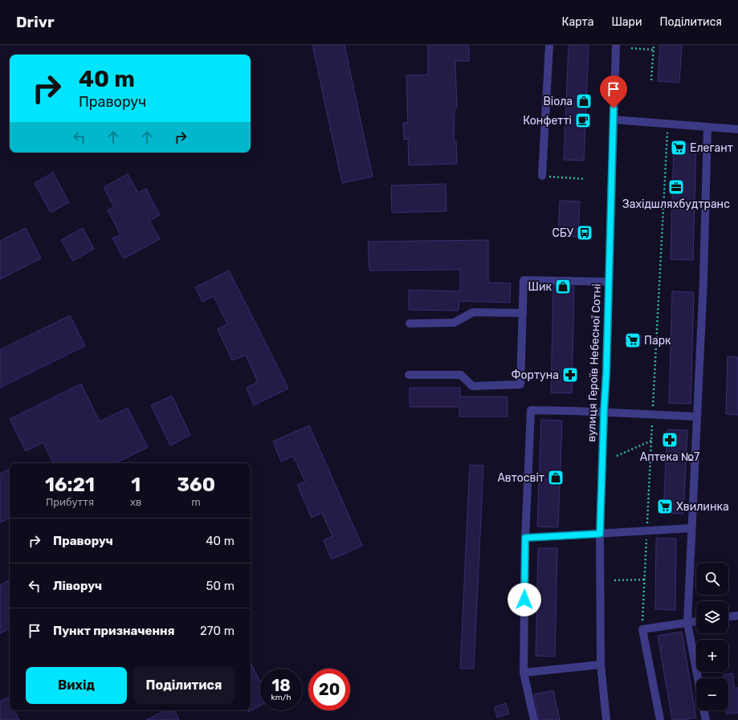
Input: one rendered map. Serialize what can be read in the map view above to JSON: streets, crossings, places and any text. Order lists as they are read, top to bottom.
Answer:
{
  "streets": {
    "street": ["вулиця Героїв Небесної Сотні"]
  },
  "places": {
    "shop": ["Віола", "Шик", "Автосвіт"],
    "cafe": ["Конфетті"],
    "supermarket": ["Елегант", "Парк", "Хвилинка"],
    "office": ["Західшляхбудтранс"],
    "bus stop": ["СБУ"],
    "pharmacy": ["Фортуна", "Аптека №7"]
  },
  "page": {
    "header": "Drivr",
    "nav": ["Карта", "Шари", "Поділитися"],
    "turn": ["40 m", "Праворуч"],
    "eta": [
      "16:21",
      "Прибуття",
      "1",
      "хв",
      "360",
      "m"
    ],
    "list": [
      {
        "name": "Праворуч",
        "value": "40 m"
      },
      {
        "name": "Ліворуч",
        "value": "50 m"
      },
      {
        "name": "Пункт призначення",
        "value": "270 m"
      }
    ],
    "map_buttons": ["+", "−"],
    "buttons": ["Вихід", "Поділитися"],
    "speed": "18 km/h",
    "limit": "20"
  }
}
